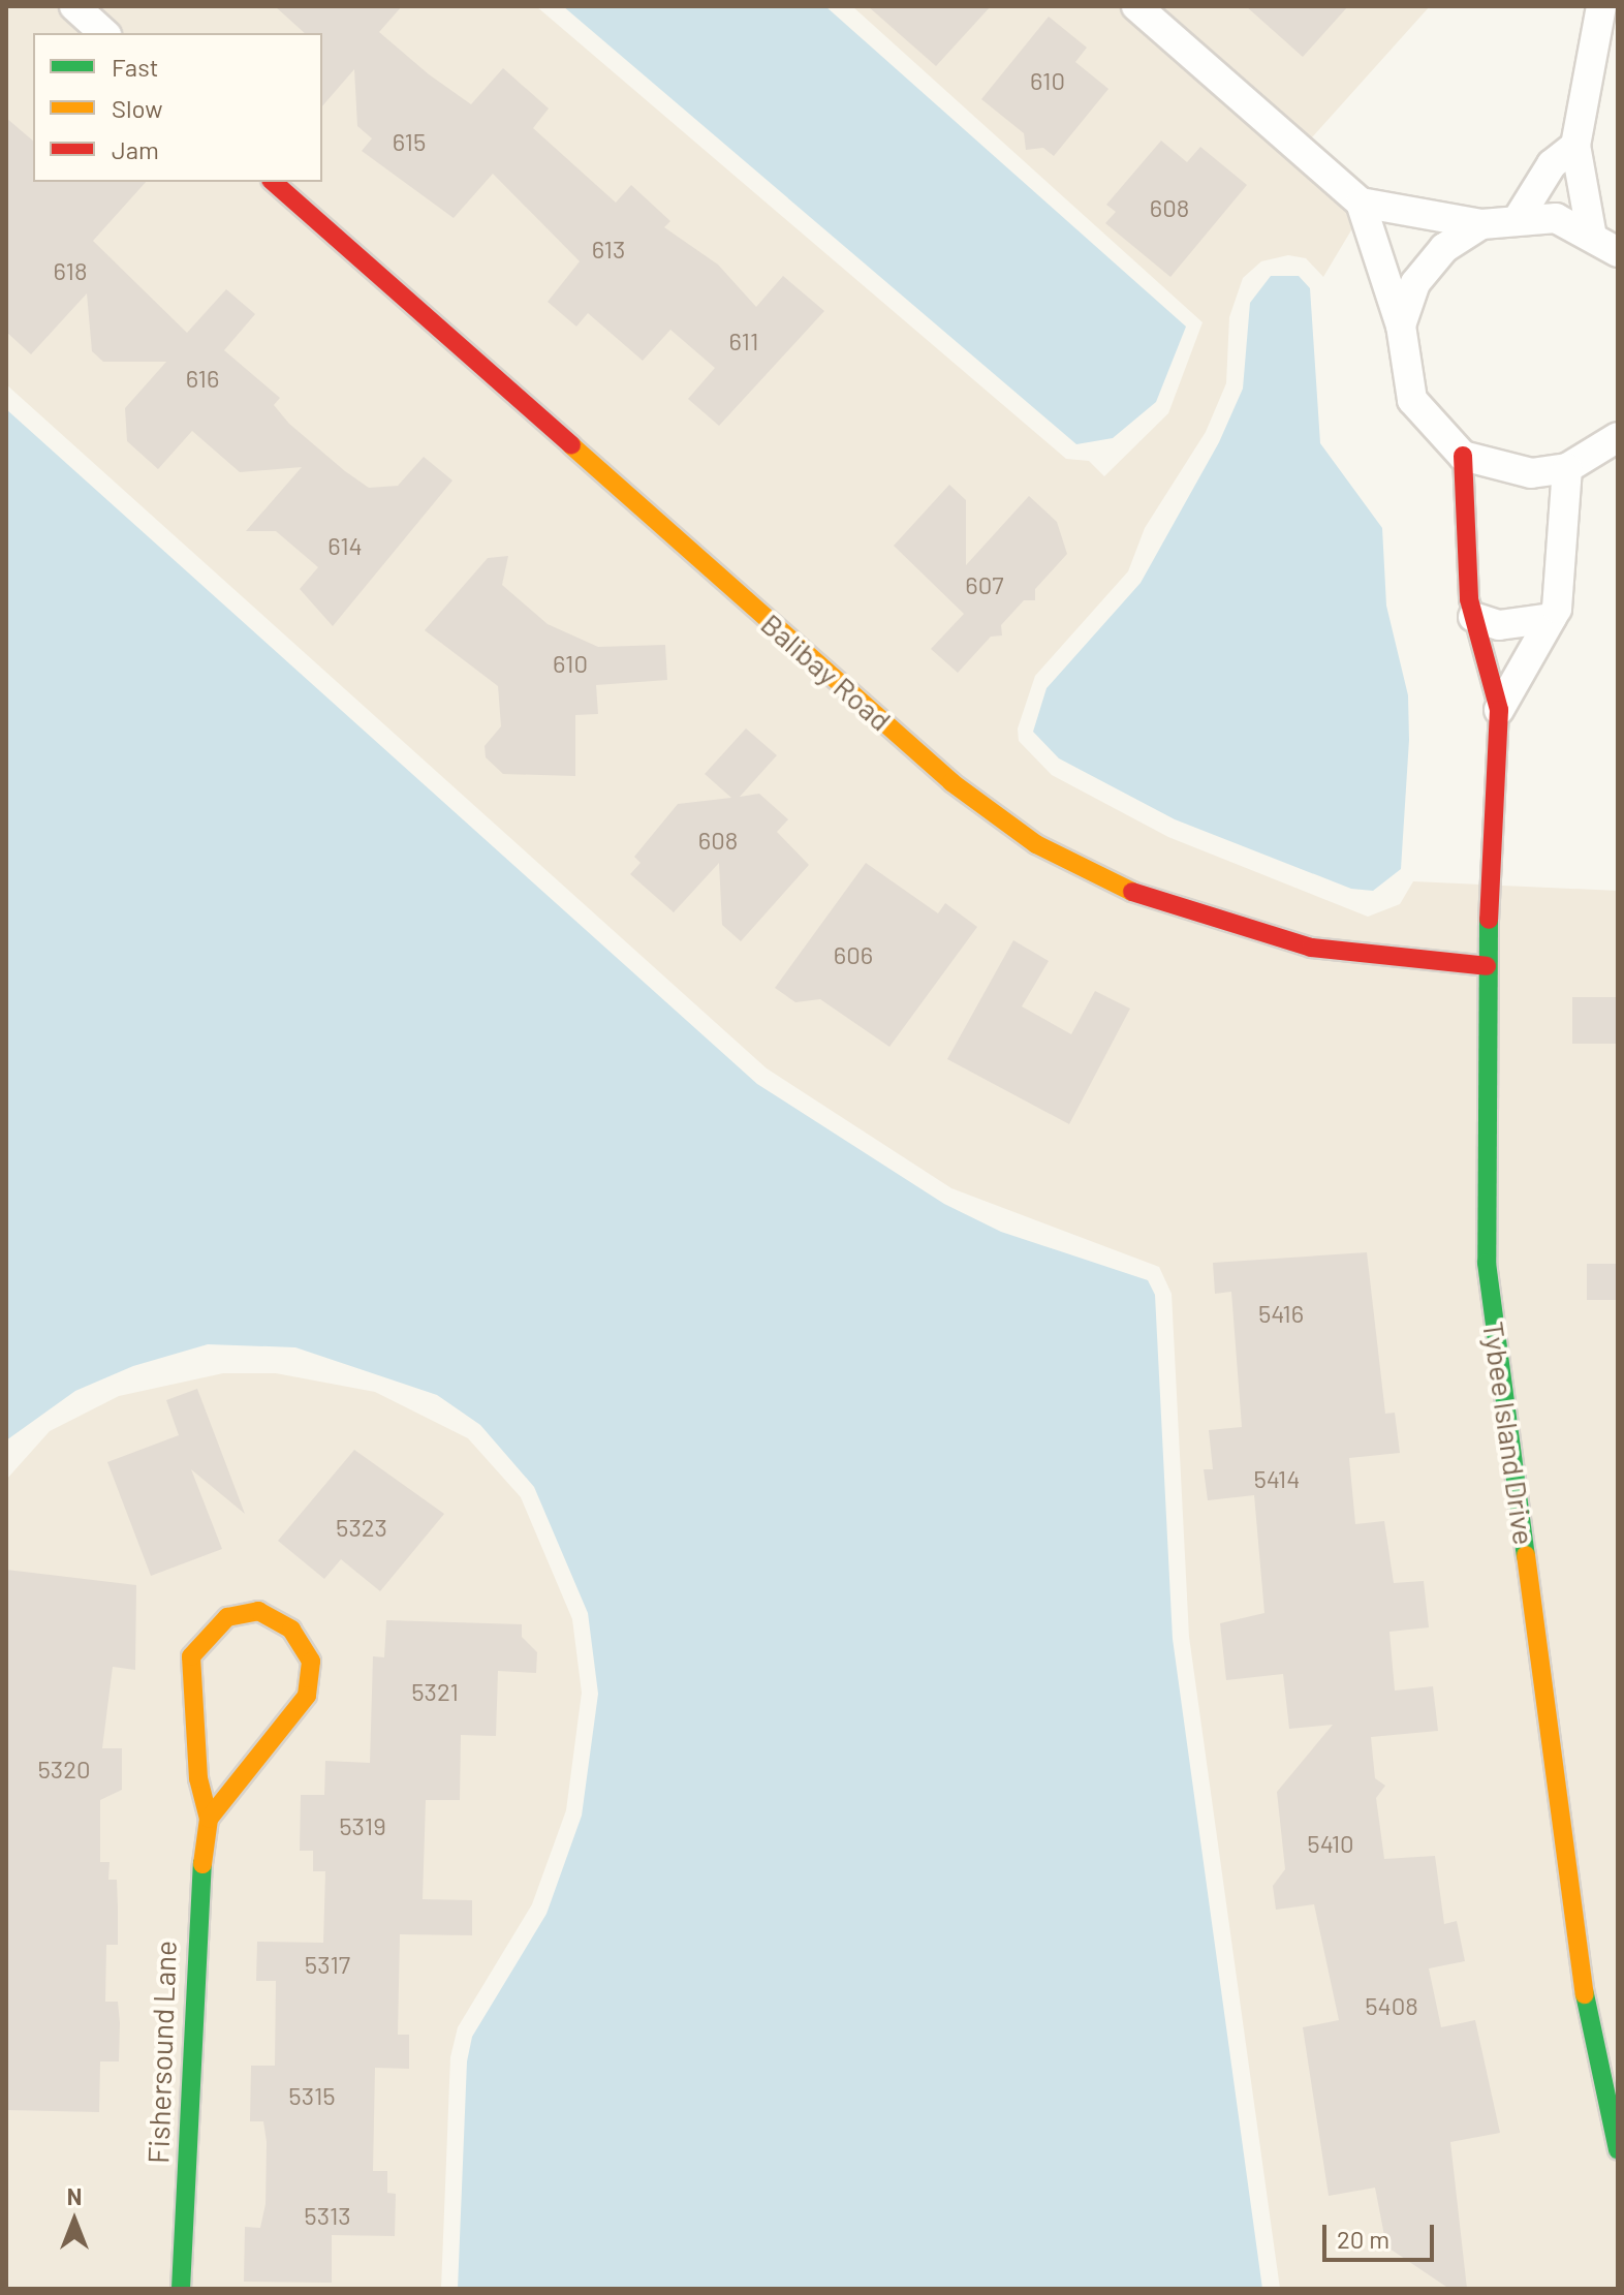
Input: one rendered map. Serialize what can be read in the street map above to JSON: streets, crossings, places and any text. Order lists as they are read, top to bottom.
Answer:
{
  "streets": {
    "street": ["Balibay Road", "Tybee Island Drive", "Fishersound Lane"]
  },
  "crossings": [
    ["Balibay Road", "Tybee Island Drive"]
  ],
  "house_numbers": [
    "610",
    "615",
    "608",
    "613",
    "618",
    "611",
    "616",
    "614",
    "607",
    "610",
    "608",
    "606",
    "5416",
    "5414",
    "5323",
    "5321",
    "5320",
    "5319",
    "5410",
    "5317",
    "5408",
    "5315",
    "5313"
  ],
  "legend": ["Fast", "Slow", "Jam"],
  "scale_bar": "20 m",
  "north": "top"
}
